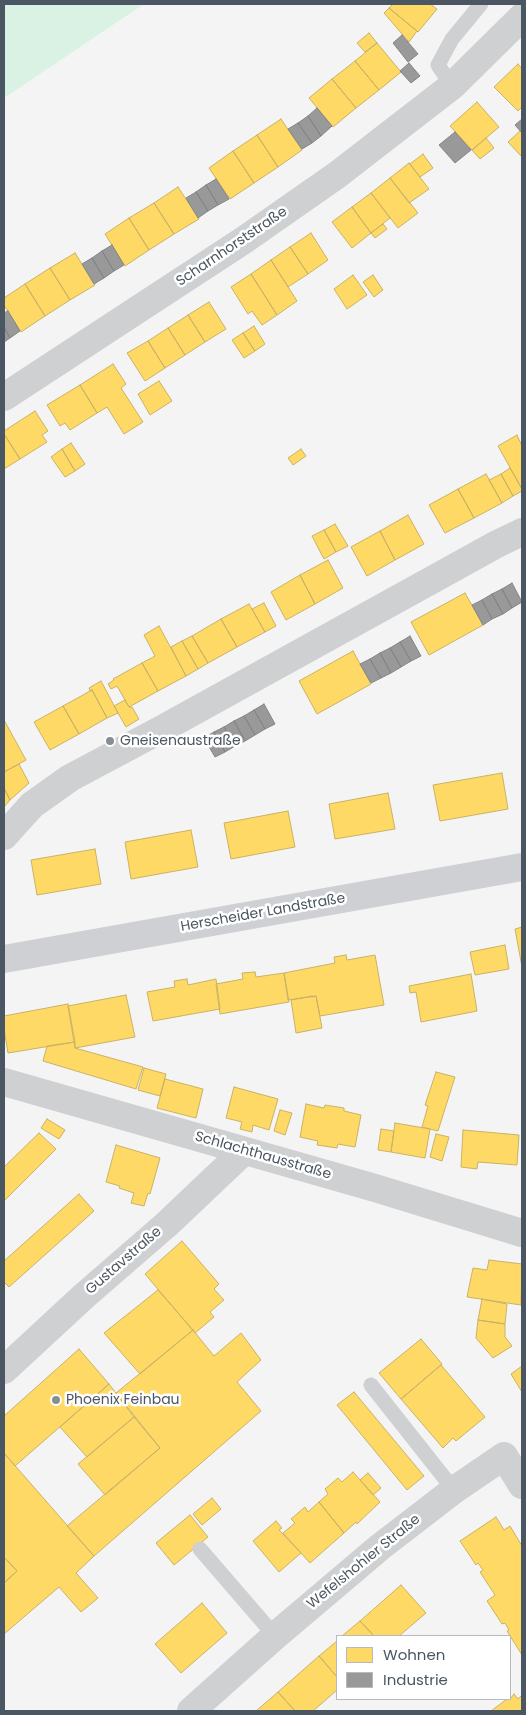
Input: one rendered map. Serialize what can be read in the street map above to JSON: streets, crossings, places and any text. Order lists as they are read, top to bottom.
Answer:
{
  "streets": {
    "main road": ["Herscheider Landstraße"],
    "street": [
      "Scharnhorststraße",
      "Schlachthausstraße",
      "Gustavstraße",
      "Wefelshohler Straße"
    ]
  },
  "crossings": [
    ["Schlachthausstraße", "Gustavstraße"]
  ],
  "places": ["Gneisenaustraße", "Phoenix Feinbau"],
  "legend": ["Wohnen", "Industrie"]
}
